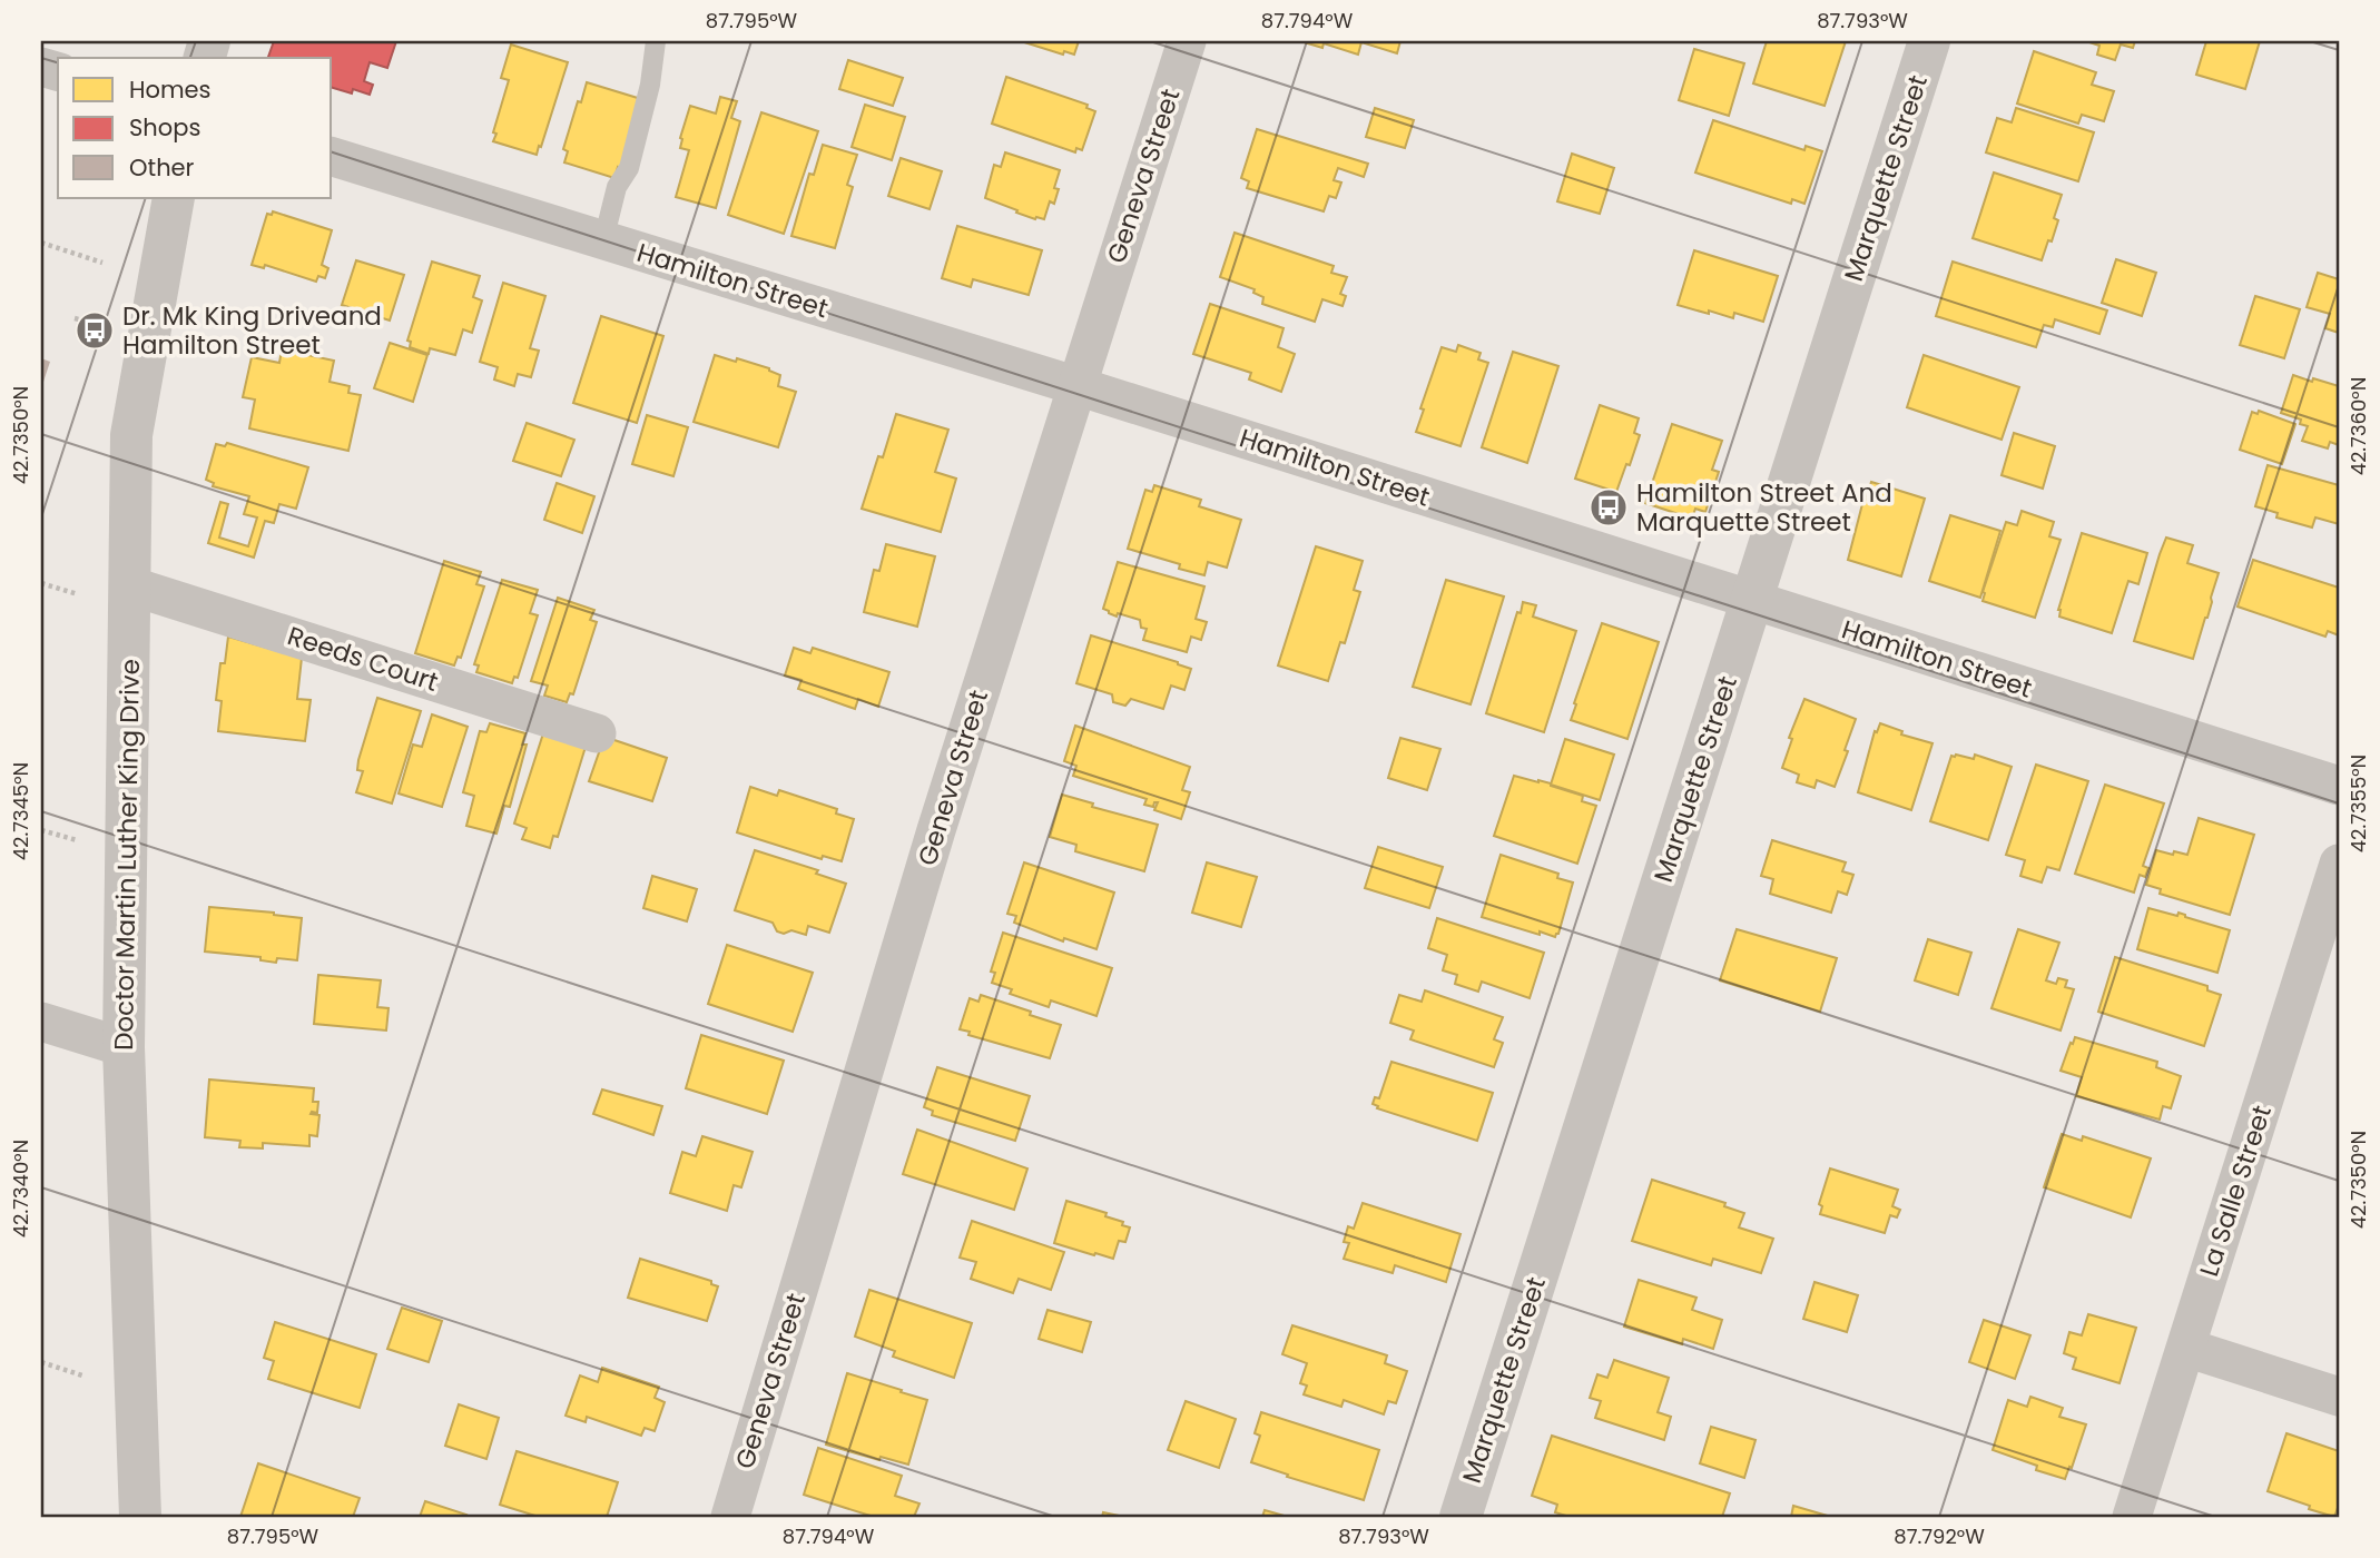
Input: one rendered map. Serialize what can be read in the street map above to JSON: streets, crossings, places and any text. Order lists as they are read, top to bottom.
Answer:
{
  "streets": {
    "street": [
      "Geneva Street",
      "Marquette Street",
      "Hamilton Street",
      "Reeds Court",
      "Doctor Martin Luther King Drive",
      "La Salle Street"
    ]
  },
  "crossings": [
    ["Geneva Street", "Hamilton Street"],
    ["Marquette Street", "Hamilton Street"],
    ["Reeds Court", "Doctor Martin Luther King Drive"]
  ],
  "places": {
    "bus stop": ["Dr. Mk King Driveand Hamilton Street", "Hamilton Street And Marquette Street"]
  },
  "legend": ["Homes", "Shops", "Other"],
  "coordinates": [
    "87.795°W",
    "87.794°W",
    "87.793°W",
    "42.7360°N",
    "42.7350°N",
    "42.7355°N",
    "42.7345°N",
    "42.7340°N",
    "87.792°W"
  ]
}
